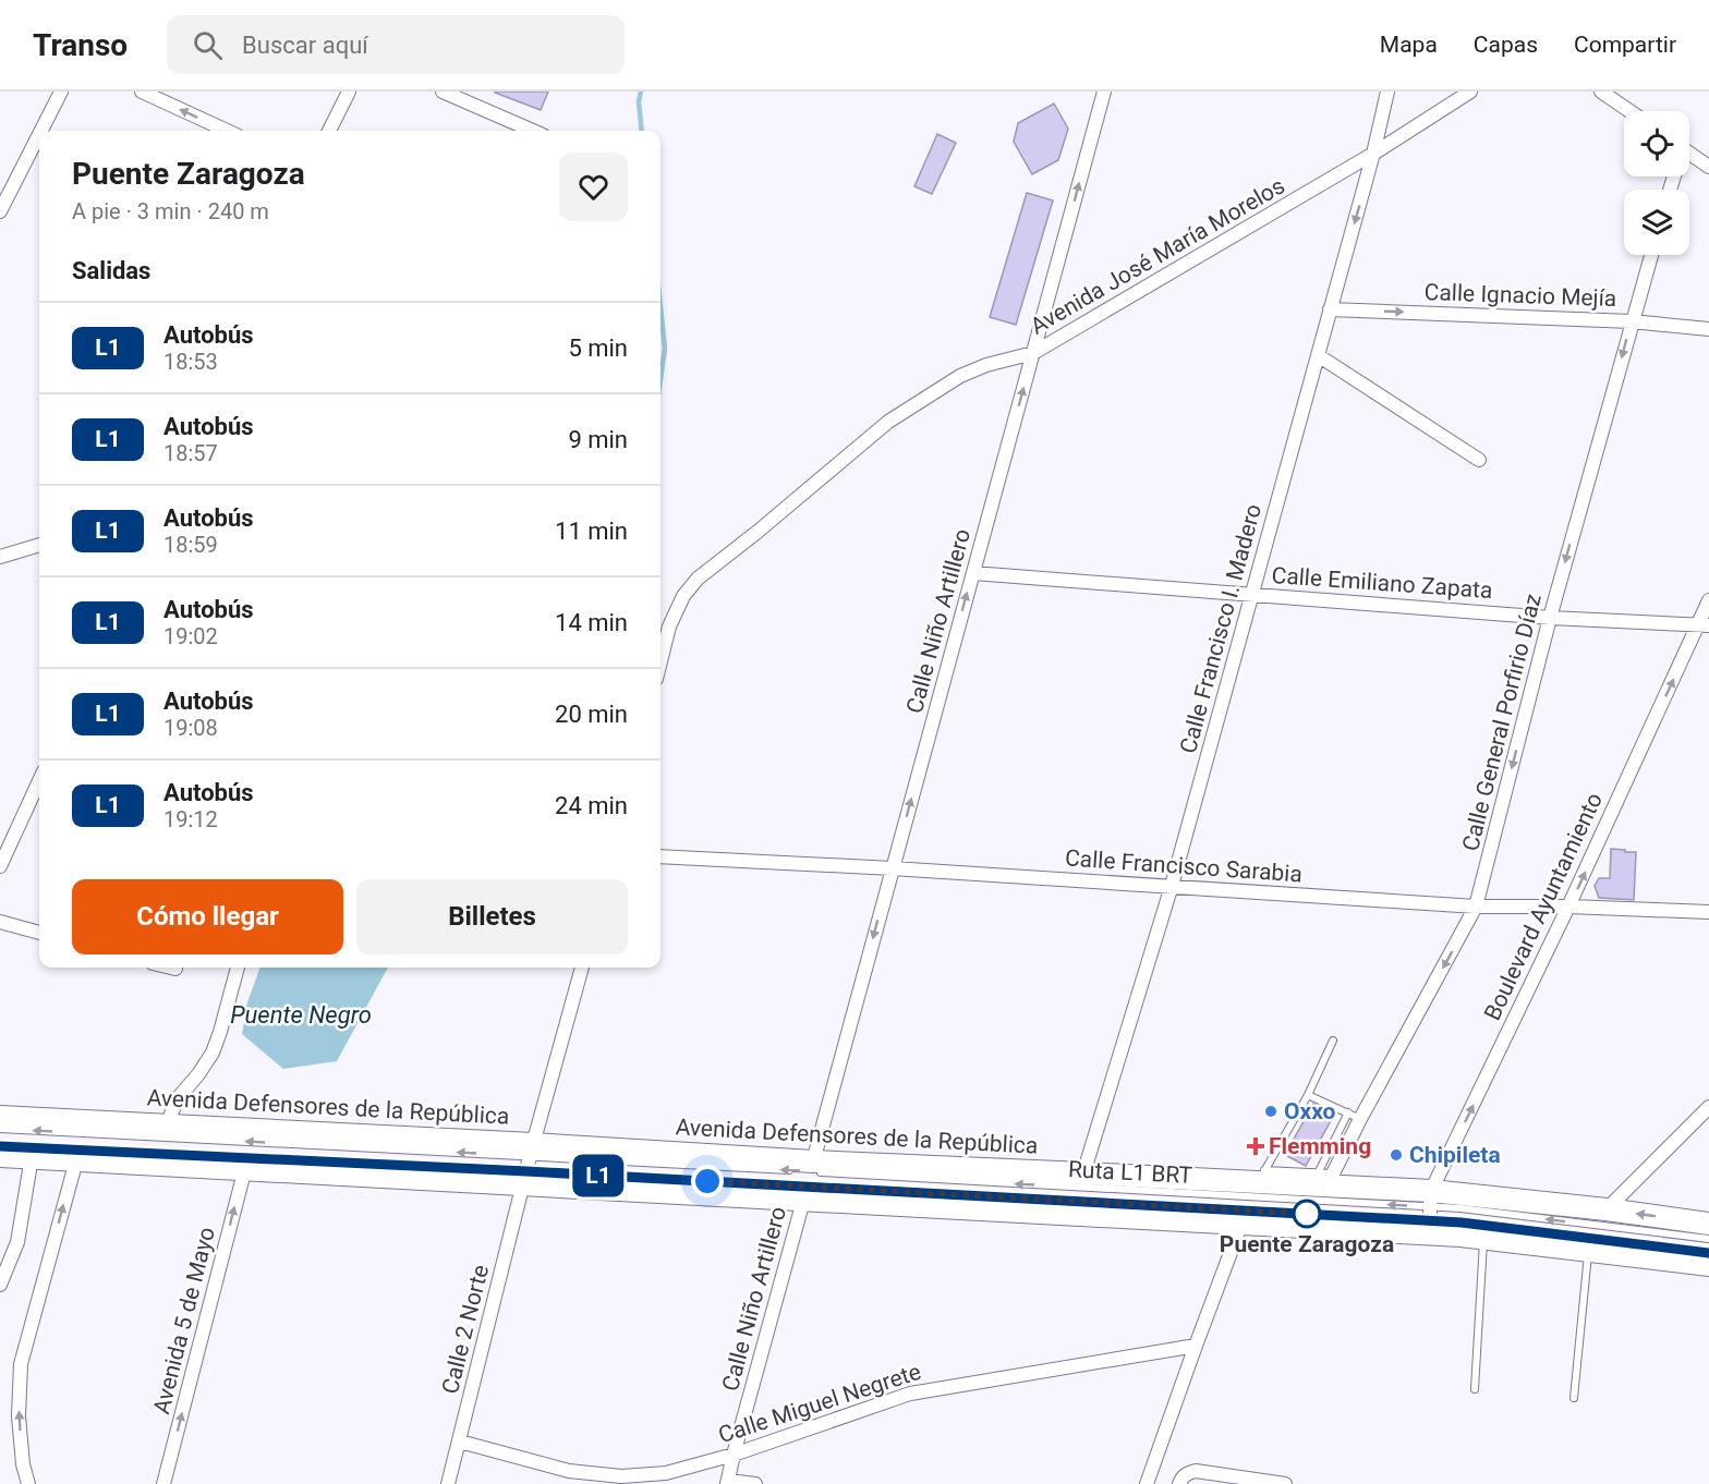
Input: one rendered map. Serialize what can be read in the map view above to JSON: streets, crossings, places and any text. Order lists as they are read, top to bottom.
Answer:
{
  "streets": {
    "main road": ["Avenida Defensores de la República"],
    "street": [
      "Avenida José María Morelos",
      "Calle Ignacio Mejía",
      "Calle Emiliano Zapata",
      "Calle Niño Artillero",
      "Calle Francisco I. Madero",
      "Calle General Porfirio Díaz",
      "Calle Francisco Sarabia",
      "Boulevard Ayuntamiento",
      "Avenida 5 de Mayo",
      "Calle 2 Norte",
      "Calle Miguel Negrete"
    ],
    "lane": ["Ruta L1 BRT"]
  },
  "crossings": [
    ["Avenida José María Morelos", "Calle Niño Artillero"],
    ["Avenida José María Morelos", "Calle Francisco I. Madero"],
    ["Calle Ignacio Mejía", "Calle Francisco I. Madero"],
    ["Calle Ignacio Mejía", "Calle General Porfirio Díaz"],
    ["Calle Emiliano Zapata", "Calle Niño Artillero"],
    ["Calle Emiliano Zapata", "Calle Francisco I. Madero"],
    ["Calle Emiliano Zapata", "Calle General Porfirio Díaz"],
    ["Calle Emiliano Zapata", "Boulevard Ayuntamiento"],
    ["Calle Niño Artillero", "Calle Francisco Sarabia"],
    ["Calle Niño Artillero", "Avenida Defensores de la República"],
    ["Calle Niño Artillero", "Ruta L1 BRT"],
    ["Calle Niño Artillero", "Calle Miguel Negrete"],
    ["Calle Francisco I. Madero", "Calle Francisco Sarabia"],
    ["Calle Francisco I. Madero", "Avenida Defensores de la República"],
    ["Calle General Porfirio Díaz", "Calle Francisco Sarabia"],
    ["Calle General Porfirio Díaz", "Avenida Defensores de la República"],
    ["Calle Francisco Sarabia", "Boulevard Ayuntamiento"],
    ["Boulevard Ayuntamiento", "Avenida Defensores de la República"],
    ["Boulevard Ayuntamiento", "Ruta L1 BRT"],
    ["Avenida Defensores de la República", "Ruta L1 BRT"],
    ["Avenida Defensores de la República", "Avenida 5 de Mayo"],
    ["Avenida Defensores de la República", "Calle 2 Norte"],
    ["Ruta L1 BRT", "Calle 2 Norte"],
    ["Calle 2 Norte", "Calle Miguel Negrete"]
  ],
  "one_way": [
    "Calle Ignacio Mejía",
    "Calle General Porfirio Díaz",
    "Boulevard Ayuntamiento",
    "Avenida 5 de Mayo"
  ],
  "water": ["Puente Negro"],
  "places": {
    "other": ["Oxxo", "Chipileta", "Puente Zaragoza"],
    "health": ["Flemming"]
  },
  "lines": ["bus line L1"],
  "page": {
    "header": "Transo",
    "search": "Buscar aquí",
    "nav": ["Mapa", "Capas", "Compartir"],
    "on_map": "L1",
    "heading": [
      ["Puente Zaragoza", "A pie · 3 min · 240 m"],
      "Salidas"
    ],
    "list": [
      {
        "mark": "L1",
        "name": "Autobús",
        "note": "18:53",
        "value": "5 min"
      },
      {
        "mark": "L1",
        "name": "Autobús",
        "note": "18:57",
        "value": "9 min"
      },
      {
        "mark": "L1",
        "name": "Autobús",
        "note": "18:59",
        "value": "11 min"
      },
      {
        "mark": "L1",
        "name": "Autobús",
        "note": "19:02",
        "value": "14 min"
      },
      {
        "mark": "L1",
        "name": "Autobús",
        "note": "19:08",
        "value": "20 min"
      },
      {
        "mark": "L1",
        "name": "Autobús",
        "note": "19:12",
        "value": "24 min"
      }
    ],
    "buttons": ["Cómo llegar", "Billetes"]
  }
}
